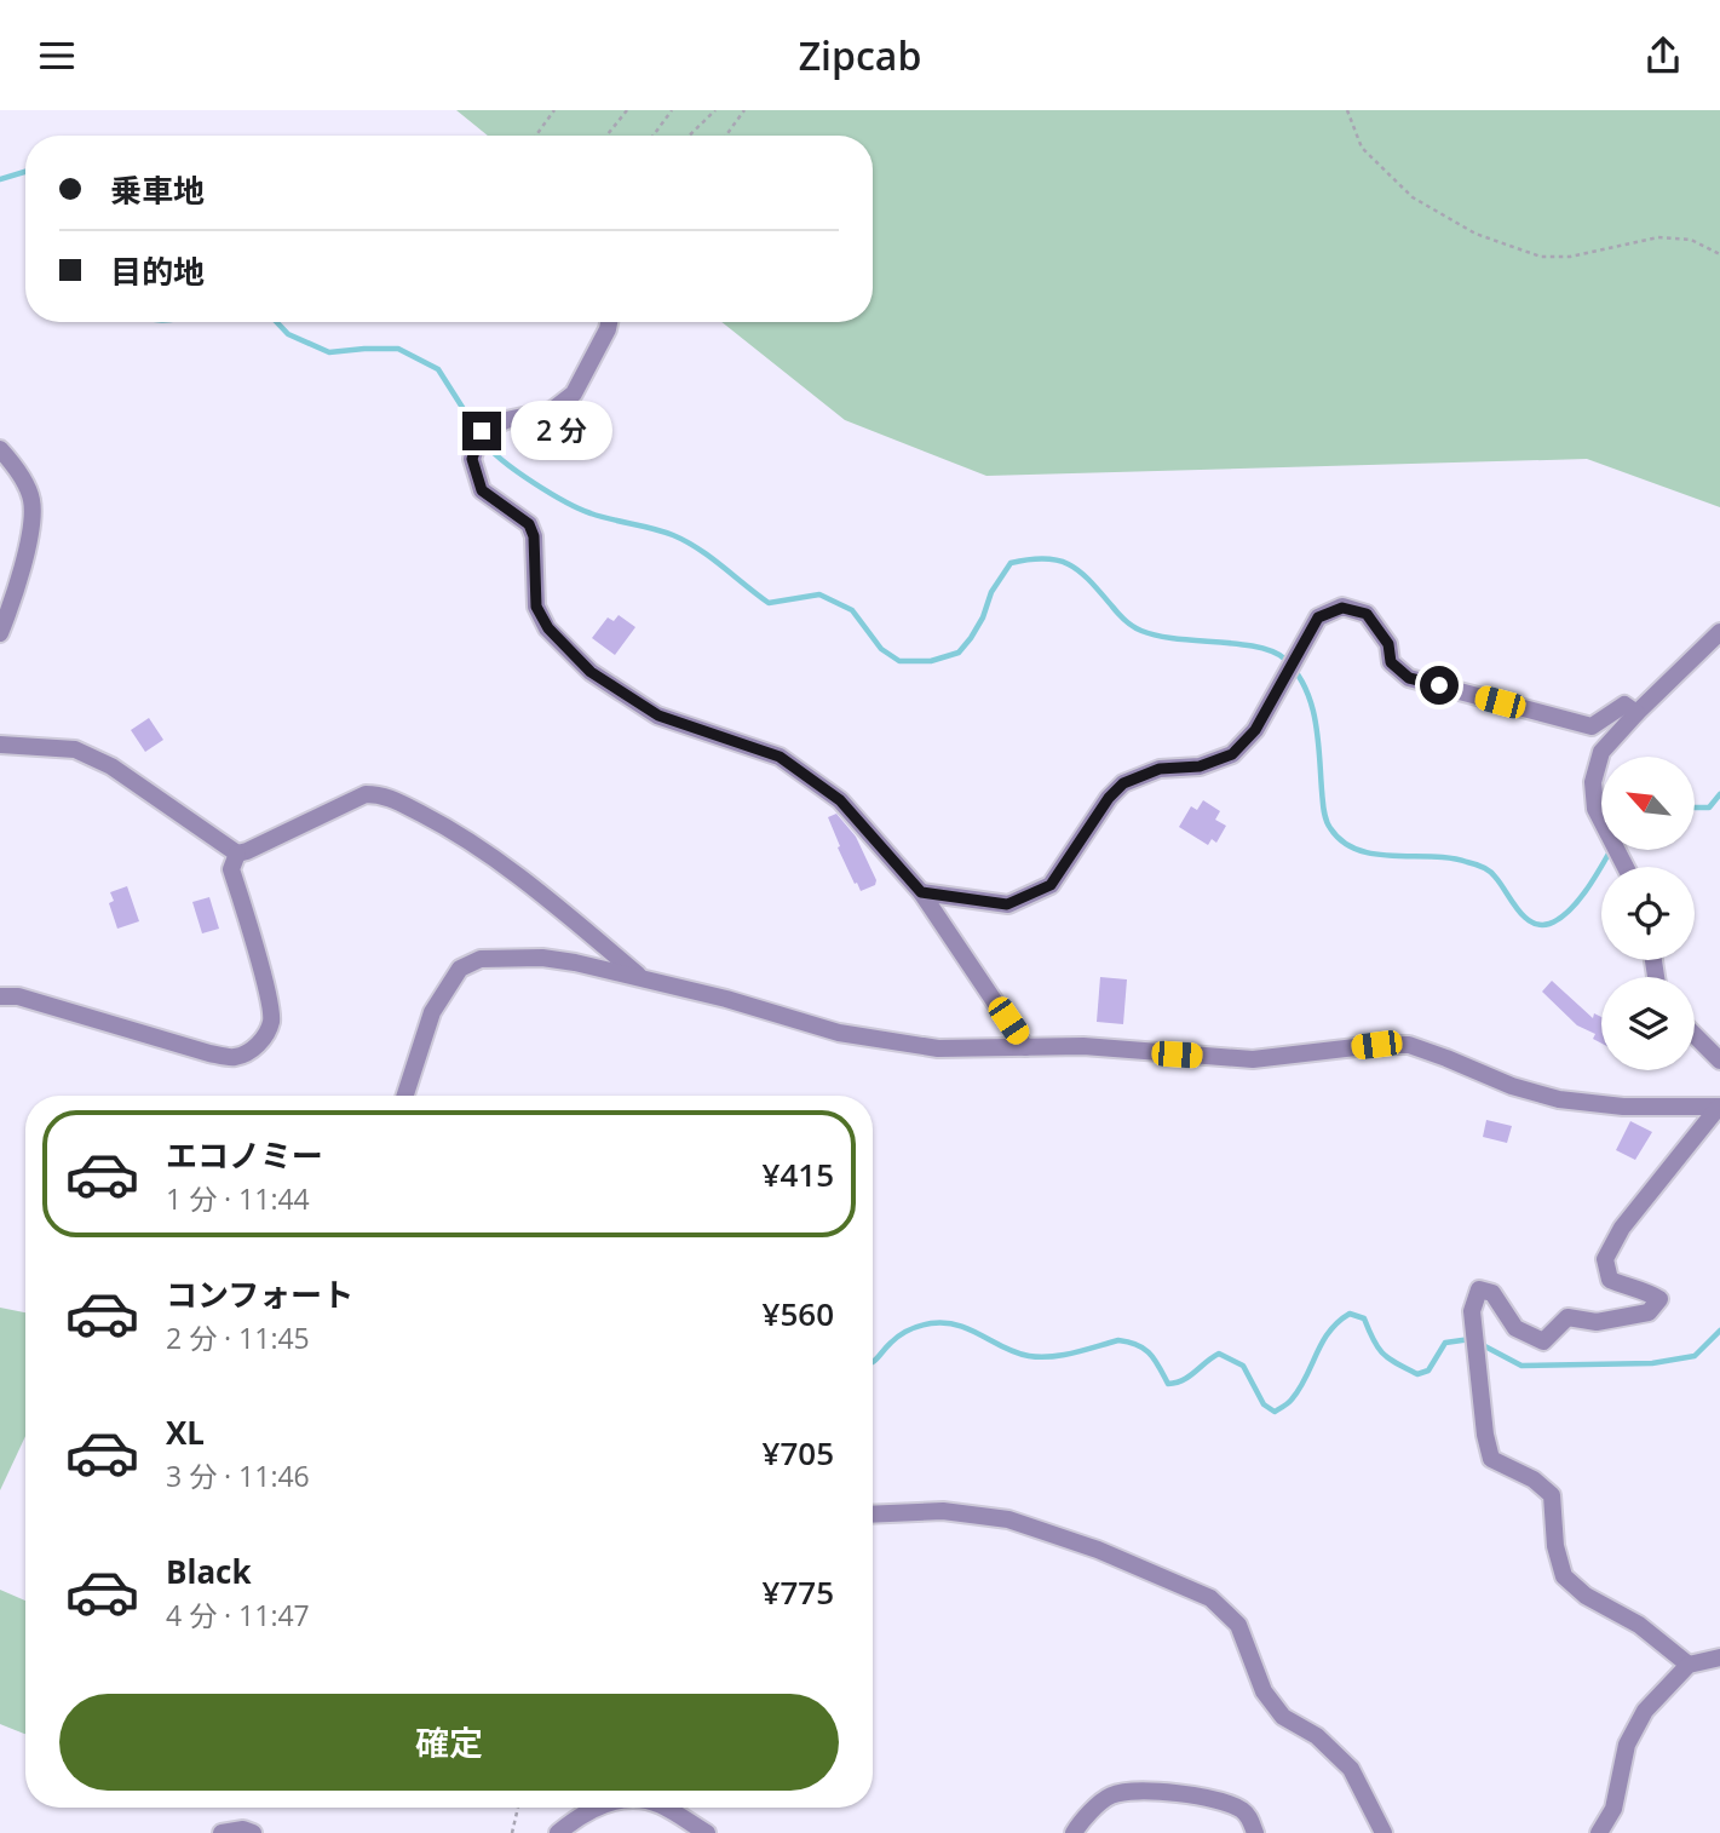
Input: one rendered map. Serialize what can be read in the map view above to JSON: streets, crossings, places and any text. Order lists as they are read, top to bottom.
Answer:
{
  "north": "top left",
  "page": {
    "header": "Zipcab",
    "banner": ["乗車地", "目的地"],
    "bubble": "2 分",
    "list": [
      {
        "name": "エコノミー",
        "note": "1 分 · 11:44",
        "value": "¥415"
      },
      {
        "name": "コンフォート",
        "note": "2 分 · 11:45",
        "value": "¥560"
      },
      {
        "name": "XL",
        "note": "3 分 · 11:46",
        "value": "¥705"
      },
      {
        "name": "Black",
        "note": "4 分 · 11:47",
        "value": "¥775"
      }
    ],
    "buttons": "確定"
  }
}
